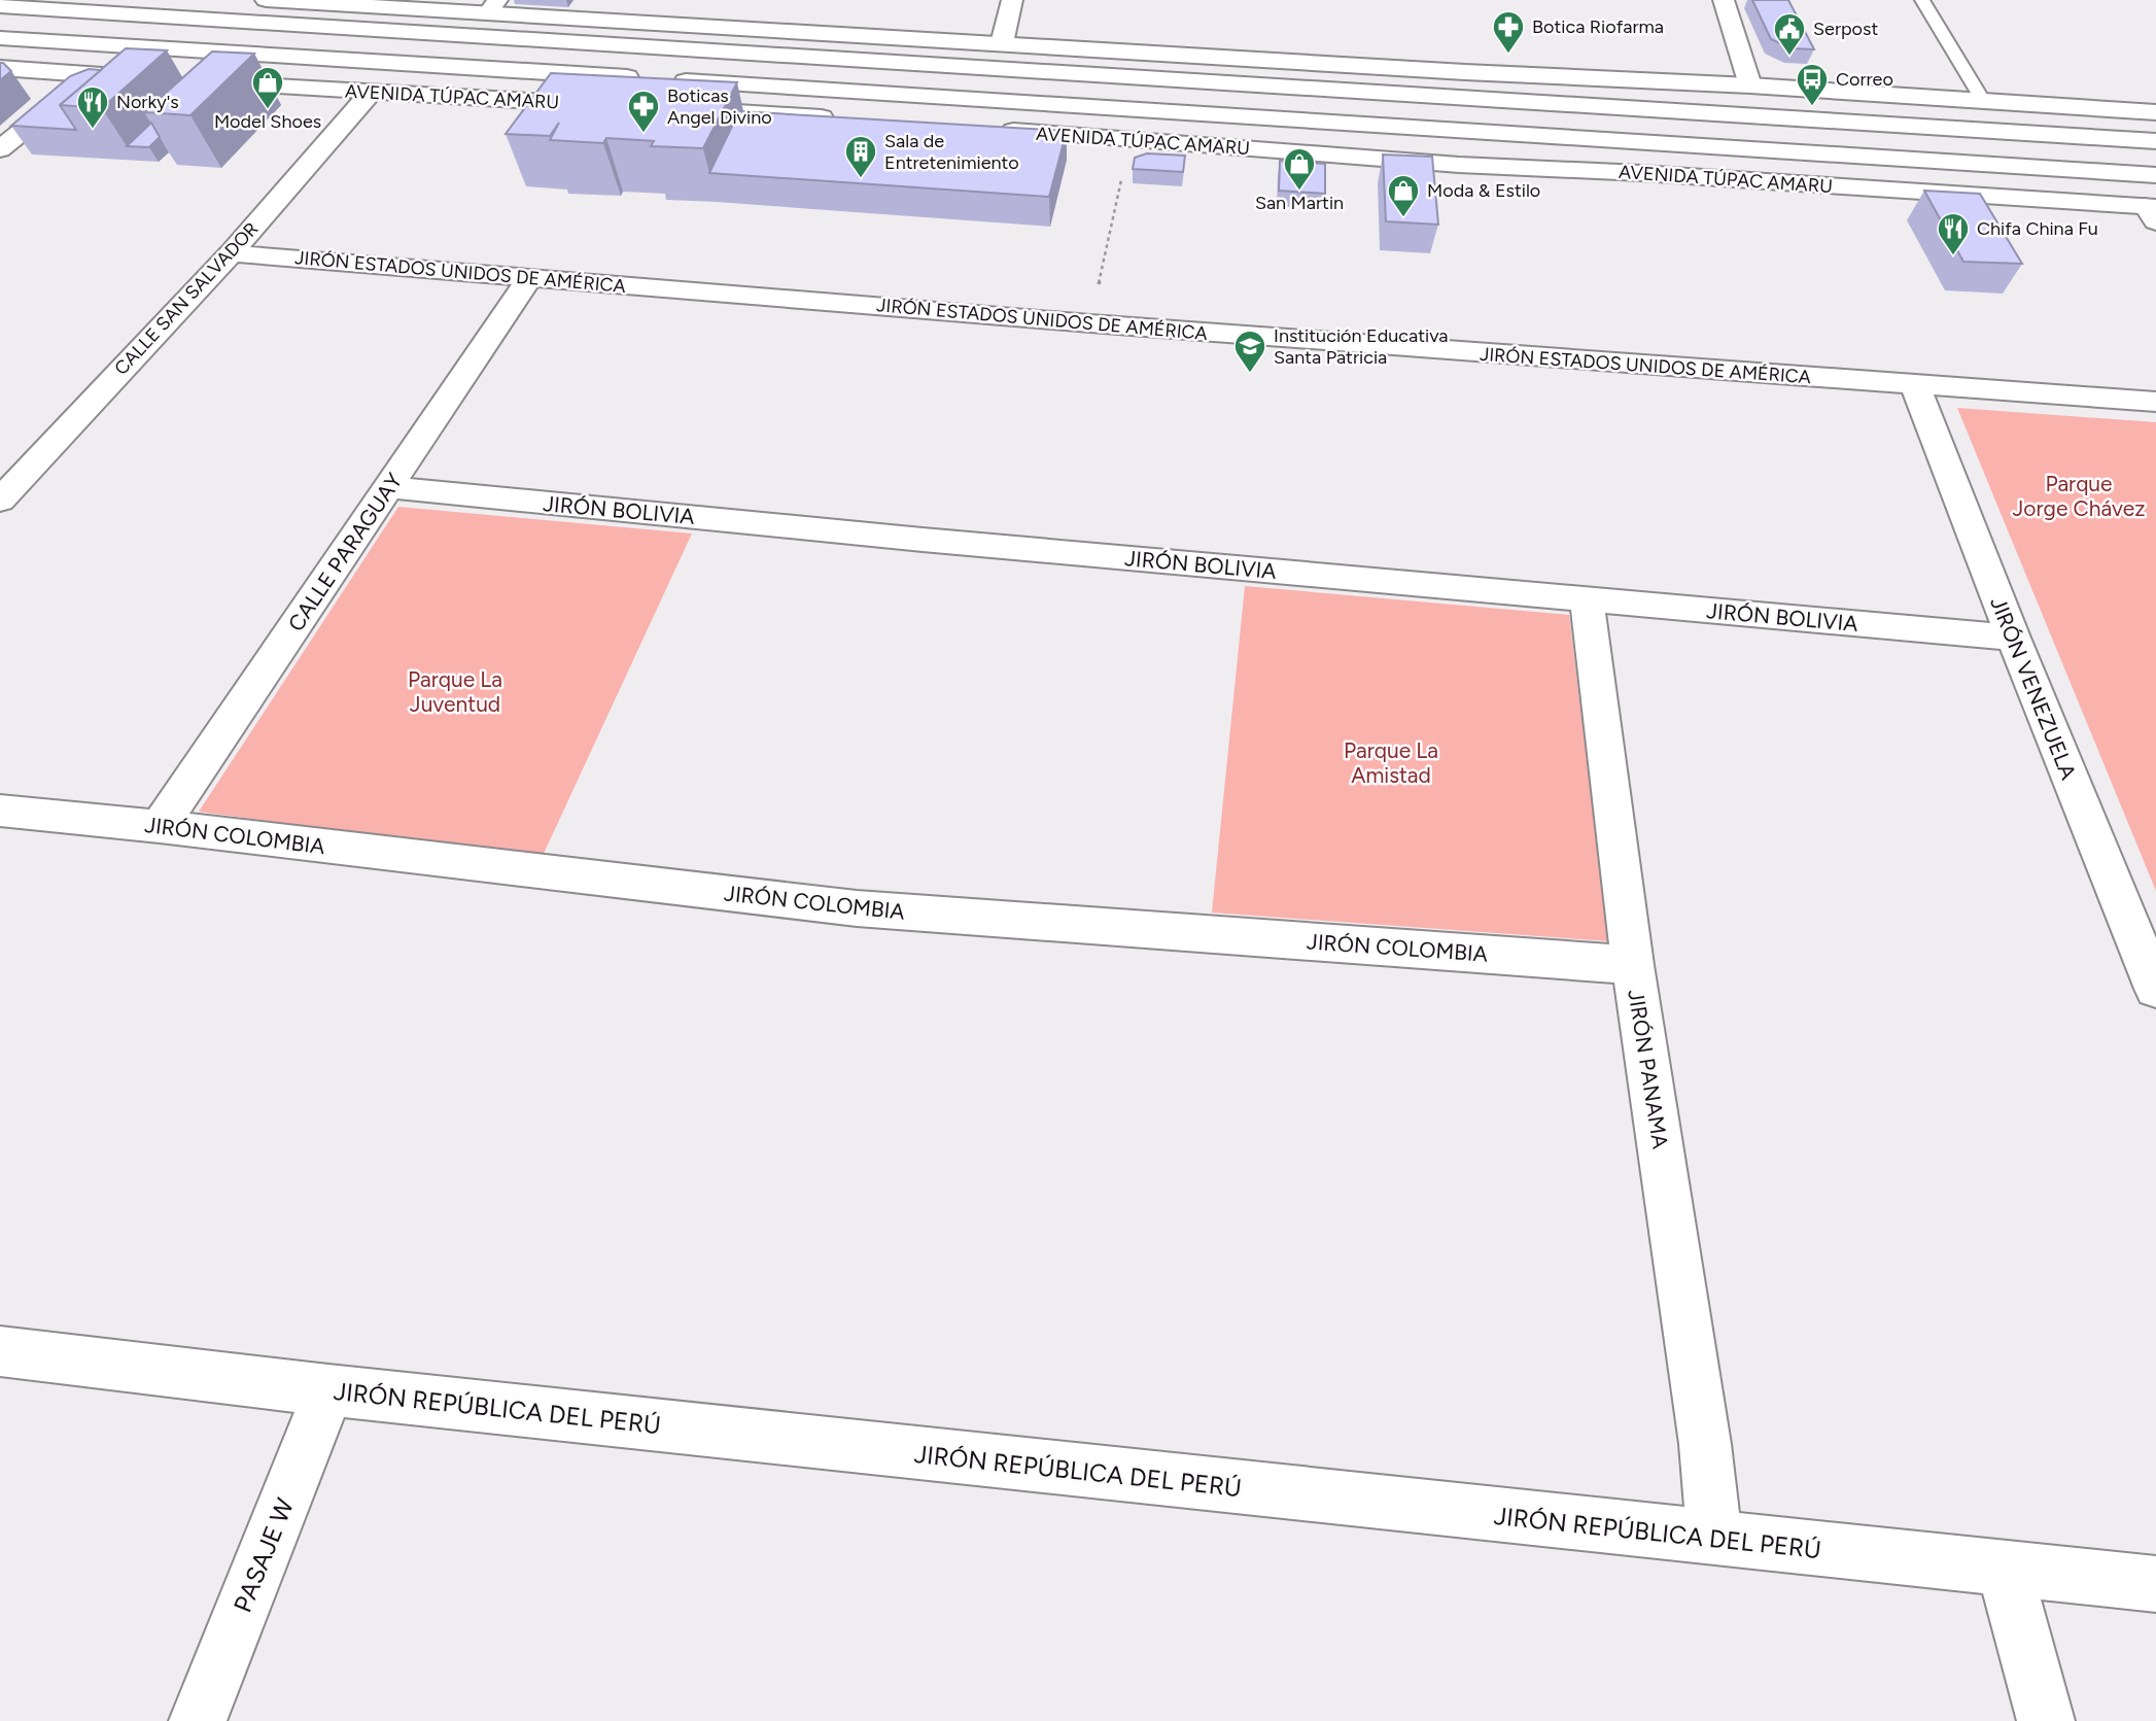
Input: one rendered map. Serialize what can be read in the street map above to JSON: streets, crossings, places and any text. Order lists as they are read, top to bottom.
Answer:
{
  "streets": {
    "main road": [
      "AVENIDA TÚPAC AMARU",
      "JIRÓN ESTADOS UNIDOS DE AMÉRICA",
      "CALLE SAN SALVADOR",
      "JIRÓN BOLIVIA",
      "CALLE PARAGUAY",
      "JIRÓN VENEZUELA",
      "JIRÓN COLOMBIA",
      "JIRÓN PANAMA",
      "JIRÓN REPÚBLICA DEL PERÚ",
      "PASAJE W"
    ]
  },
  "crossings": [
    ["AVENIDA TÚPAC AMARU", "CALLE SAN SALVADOR"],
    ["JIRÓN ESTADOS UNIDOS DE AMÉRICA", "CALLE SAN SALVADOR"],
    ["JIRÓN ESTADOS UNIDOS DE AMÉRICA", "CALLE PARAGUAY"],
    ["JIRÓN ESTADOS UNIDOS DE AMÉRICA", "JIRÓN VENEZUELA"],
    ["JIRÓN BOLIVIA", "CALLE PARAGUAY"],
    ["JIRÓN BOLIVIA", "JIRÓN VENEZUELA"],
    ["JIRÓN BOLIVIA", "JIRÓN PANAMA"],
    ["CALLE PARAGUAY", "JIRÓN COLOMBIA"],
    ["JIRÓN COLOMBIA", "JIRÓN PANAMA"],
    ["JIRÓN PANAMA", "JIRÓN REPÚBLICA DEL PERÚ"],
    ["JIRÓN REPÚBLICA DEL PERÚ", "PASAJE W"]
  ],
  "parks": ["Parque Jorge Chávez", "Parque La Juventud", "Parque La Amistad"],
  "places": {
    "pharmacy": ["Botica Riofarma", "Boticas Angel Divino"],
    "public building": ["Serpost"],
    "bus stop": ["Correo"],
    "shop": ["Model Shoes", "San Martin", "Moda & Estilo"],
    "restaurant": ["Norky's", "Chifa China Fu"],
    "building": ["Sala de Entretenimiento"],
    "school or university": ["Institución Educativa Santa Patricia"]
  }
}
